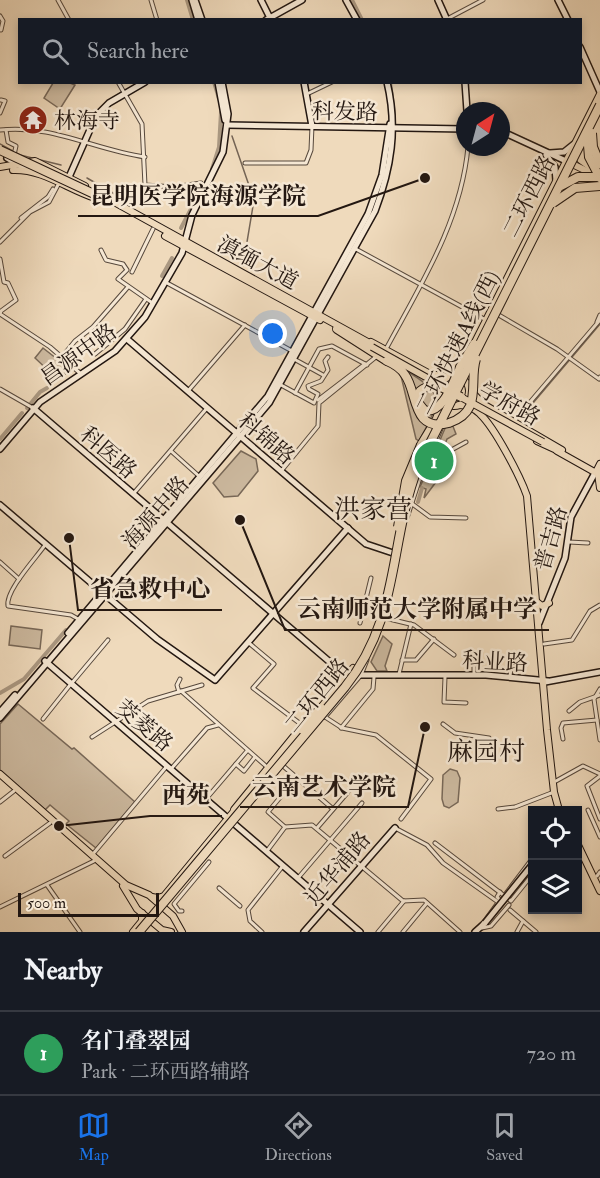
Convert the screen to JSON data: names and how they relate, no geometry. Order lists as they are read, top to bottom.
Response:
{
  "streets": {
    "highway": ["二环快速A线(西)"],
    "main road": ["二环西路", "滇缅大道", "学府路"],
    "street": [
      "科发路",
      "昌源中路",
      "科锦路",
      "科医路",
      "海源中路",
      "普吉路",
      "科业路",
      "茭菱路",
      "近华浦路"
    ]
  },
  "crossings": [
    ["二环西路", "二环快速A线(西)"],
    ["二环西路", "学府路"],
    ["二环西路", "科锦路"],
    ["二环西路", "科医路"],
    ["二环西路", "科业路"],
    ["滇缅大道", "昌源中路"],
    ["滇缅大道", "学府路"],
    ["滇缅大道", "海源中路"],
    ["二环快速A线(西)", "科锦路"],
    ["昌源中路", "科锦路"],
    ["昌源中路", "科医路"],
    ["学府路", "普吉路"],
    ["科锦路", "海源中路"],
    ["科医路", "海源中路"],
    ["海源中路", "茭菱路"],
    ["茭菱路", "近华浦路"]
  ],
  "districts": ["洪家营", "麻园村"],
  "places": {
    "temple": ["林海寺"],
    "other": [
      "昆明医学院海源学院",
      "云南师范大学附属中学",
      "省急救中心",
      "云南艺术学院",
      "西苑"
    ]
  },
  "scale_bar": "500 m",
  "north": "top right",
  "page": {
    "search": "Search here",
    "pins": "1",
    "scale": "500 m",
    "heading": "Nearby",
    "list": [
      {
        "mark": "1",
        "name": "名门叠翠园",
        "note": "Park · 二环西路辅路",
        "value": "720 m"
      }
    ],
    "nav": ["Map", "Directions", "Saved"]
  }
}
